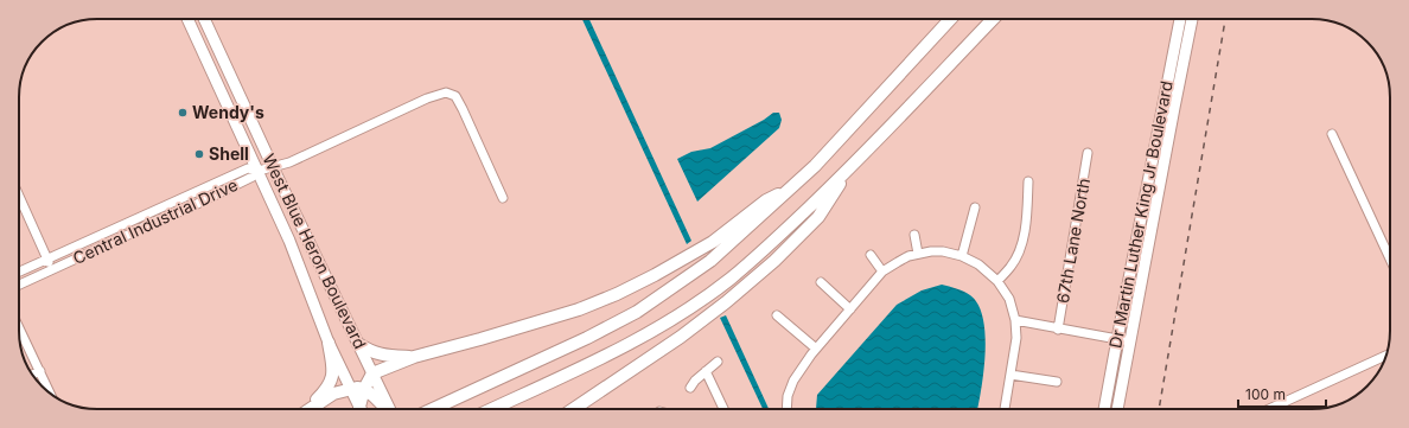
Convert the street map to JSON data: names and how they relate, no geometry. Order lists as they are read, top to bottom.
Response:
{
  "streets": {
    "main road": ["Dr Martin Luther King Jr Boulevard", "West Blue Heron Boulevard"],
    "street": ["Central Industrial Drive", "67th Lane North"]
  },
  "crossings": [
    ["Central Industrial Drive", "West Blue Heron Boulevard"]
  ],
  "places": ["Wendy's", "Shell"],
  "scale_bar": "100 m"
}
